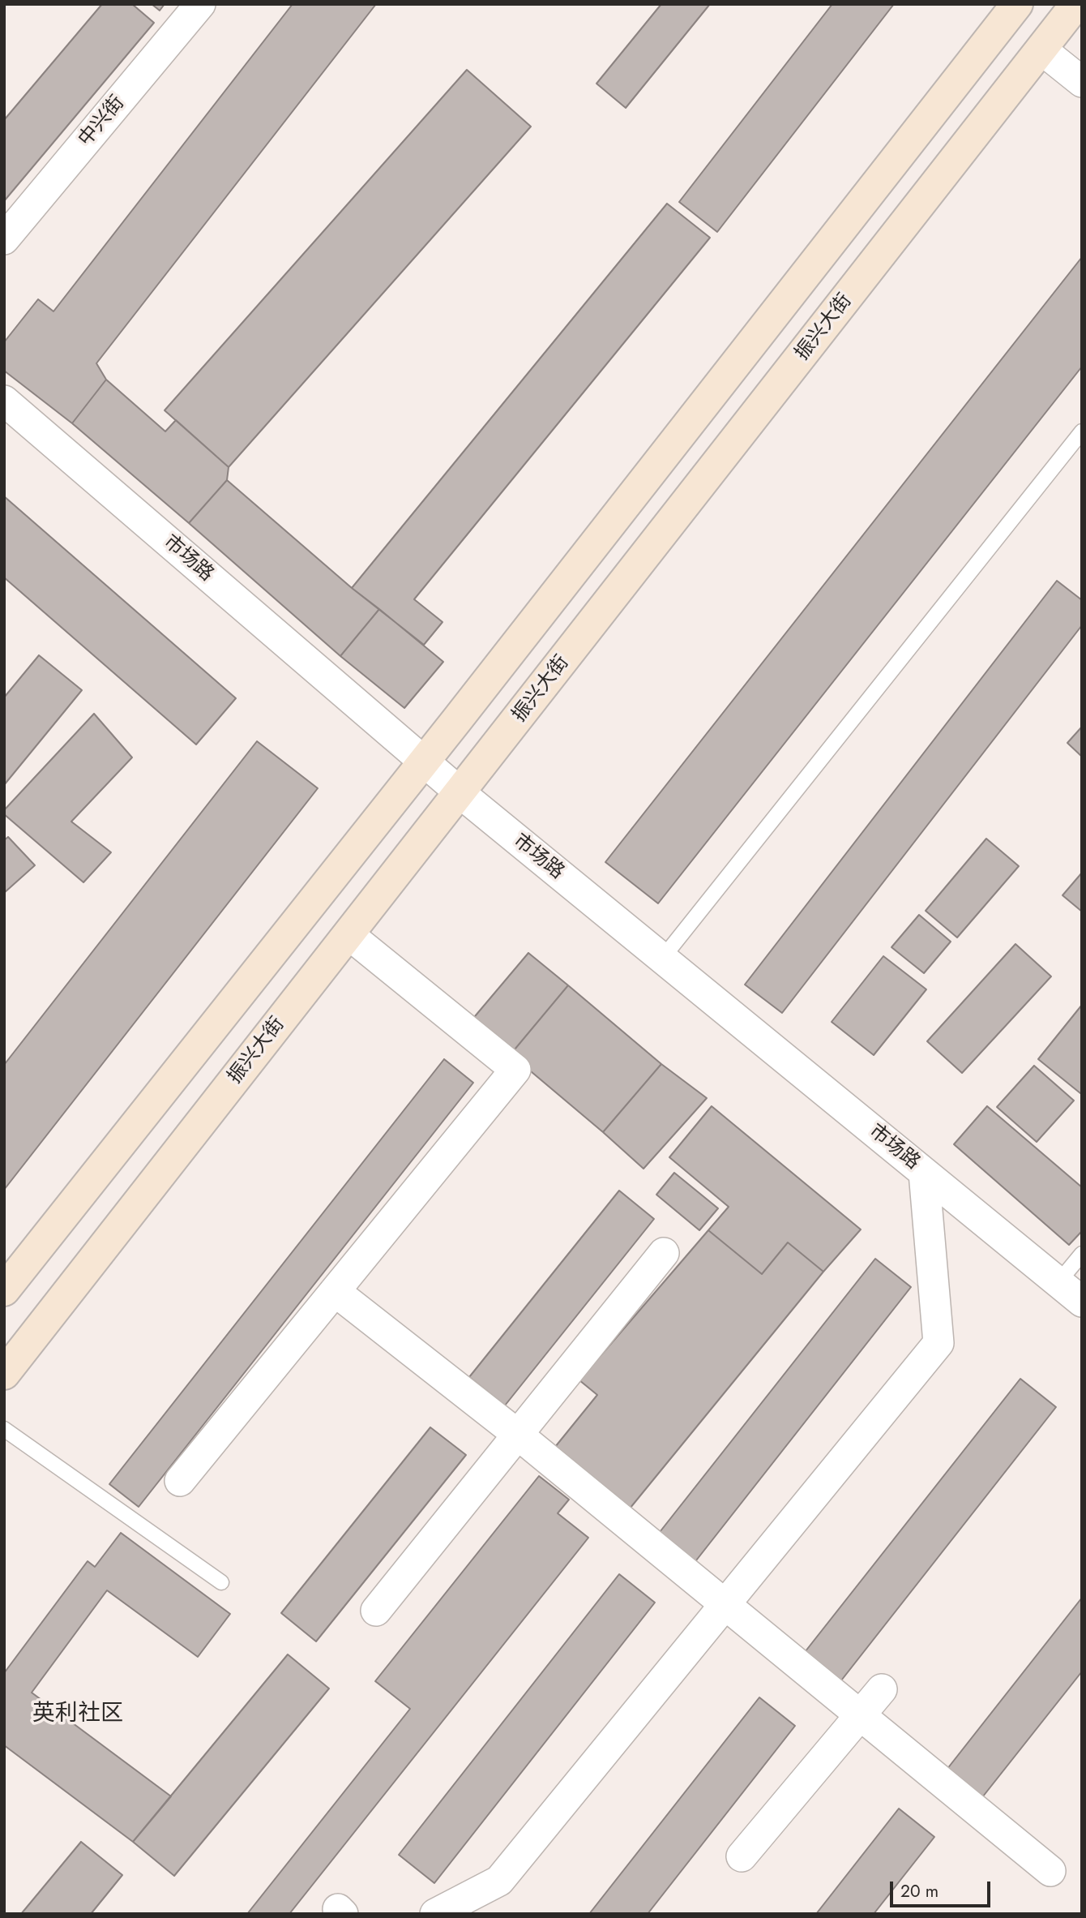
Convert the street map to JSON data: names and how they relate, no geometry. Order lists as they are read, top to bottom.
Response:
{
  "streets": {
    "street": ["中兴街", "振兴大街", "市场路"]
  },
  "crossings": [
    ["振兴大街", "市场路"]
  ],
  "districts": ["英利社区"],
  "scale_bar": "20 m"
}
